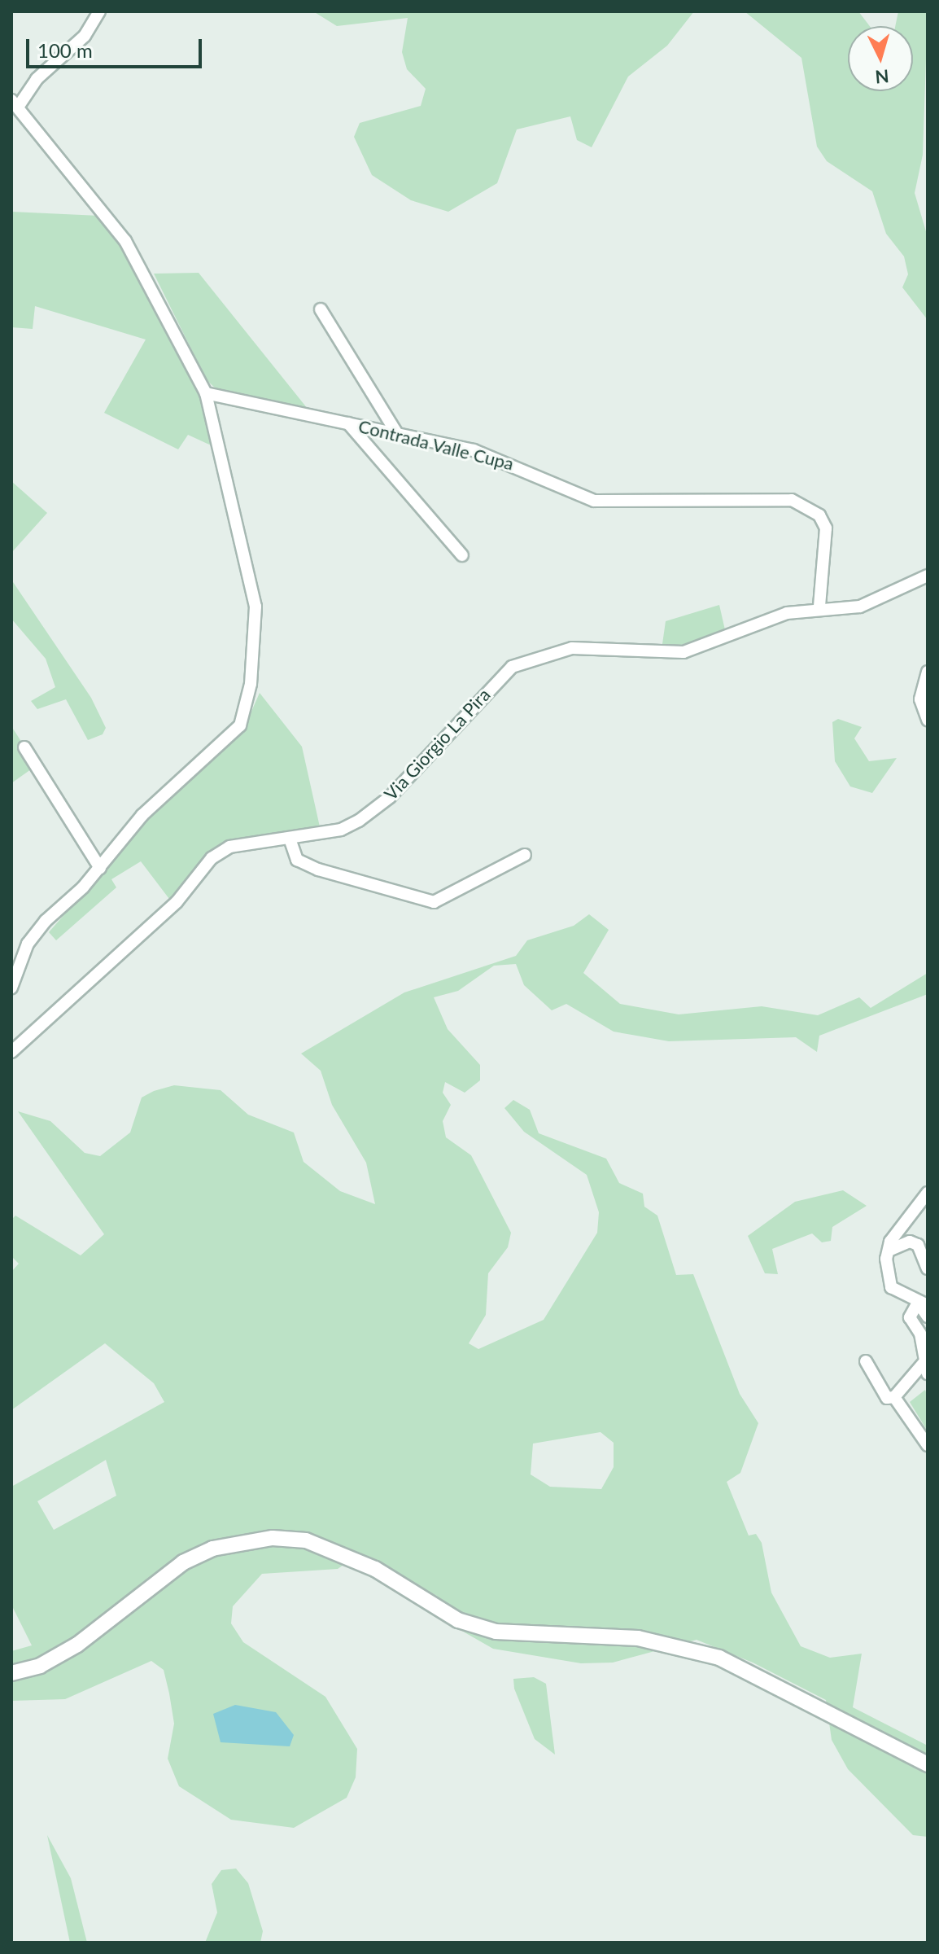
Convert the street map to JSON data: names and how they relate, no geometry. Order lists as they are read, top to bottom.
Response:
{
  "streets": {
    "street": ["Contrada Valle Cupa", "Via Giorgio La Pira"]
  },
  "crossings": [
    ["Contrada Valle Cupa", "Via Giorgio La Pira"]
  ],
  "scale_bar": "100 m",
  "north": "bottom"
}
